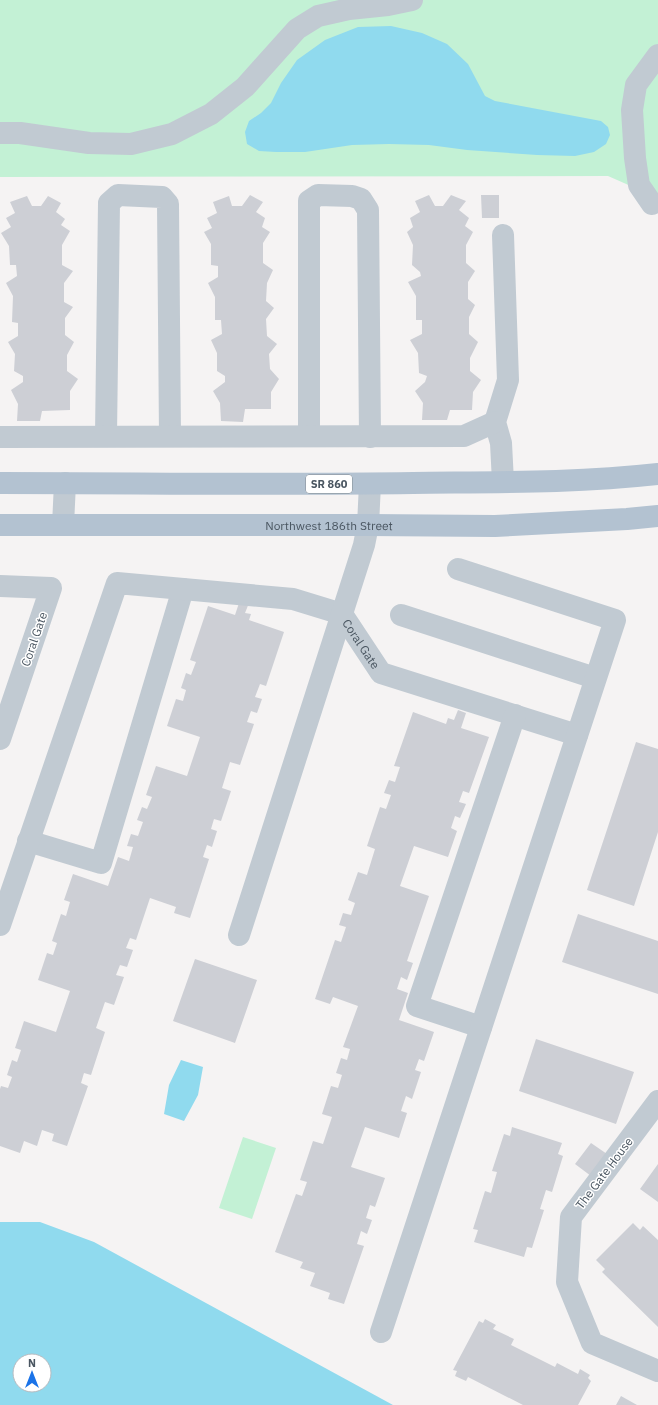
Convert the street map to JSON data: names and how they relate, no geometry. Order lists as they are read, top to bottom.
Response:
{
  "streets": {
    "main road": ["SR 860", "Northwest 186th Street"],
    "street": ["Coral Gate", "The Gate House"]
  },
  "north": "top"
}
